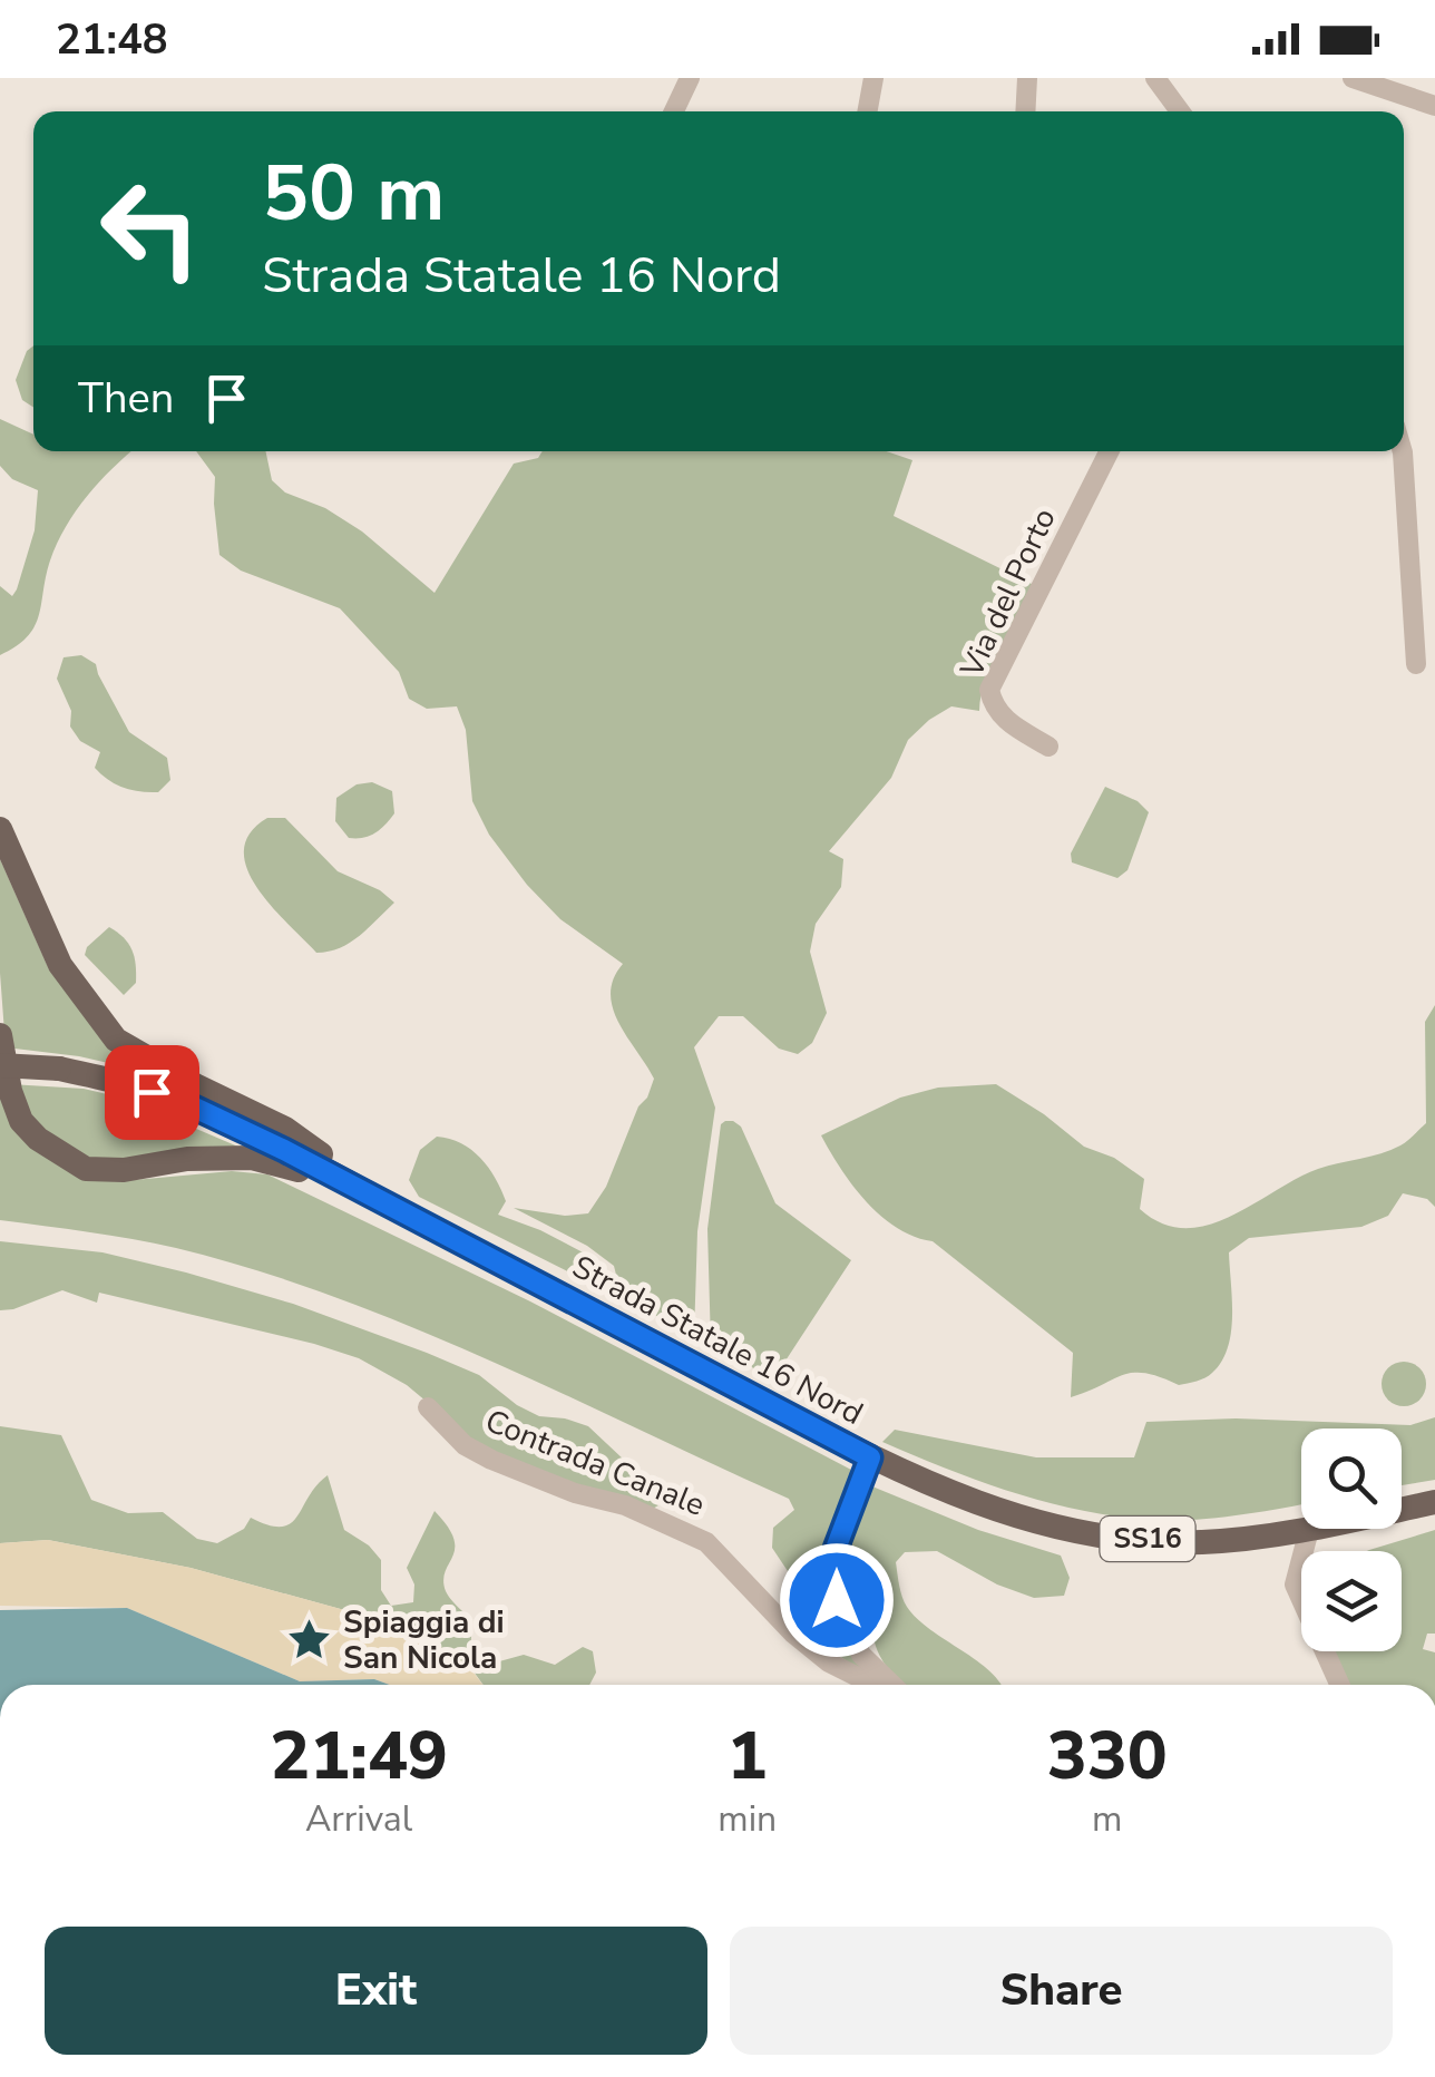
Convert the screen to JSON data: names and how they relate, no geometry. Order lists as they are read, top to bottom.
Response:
{
  "streets": {
    "main road": ["Strada Statale 16 Nord", "SS16"],
    "street": ["Via del Porto", "Contrada Canale"]
  },
  "crossings": [
    ["Strada Statale 16 Nord", "Contrada Canale"]
  ],
  "places": {
    "place": ["Spiaggia di San Nicola"]
  },
  "page": {
    "status": "21:48",
    "turn": ["50 m", "Strada Statale 16 Nord"],
    "then": "Then",
    "eta": [
      "21:49",
      "Arrival",
      "1",
      "min",
      "330",
      "m"
    ],
    "buttons": ["Exit", "Share"]
  }
}
